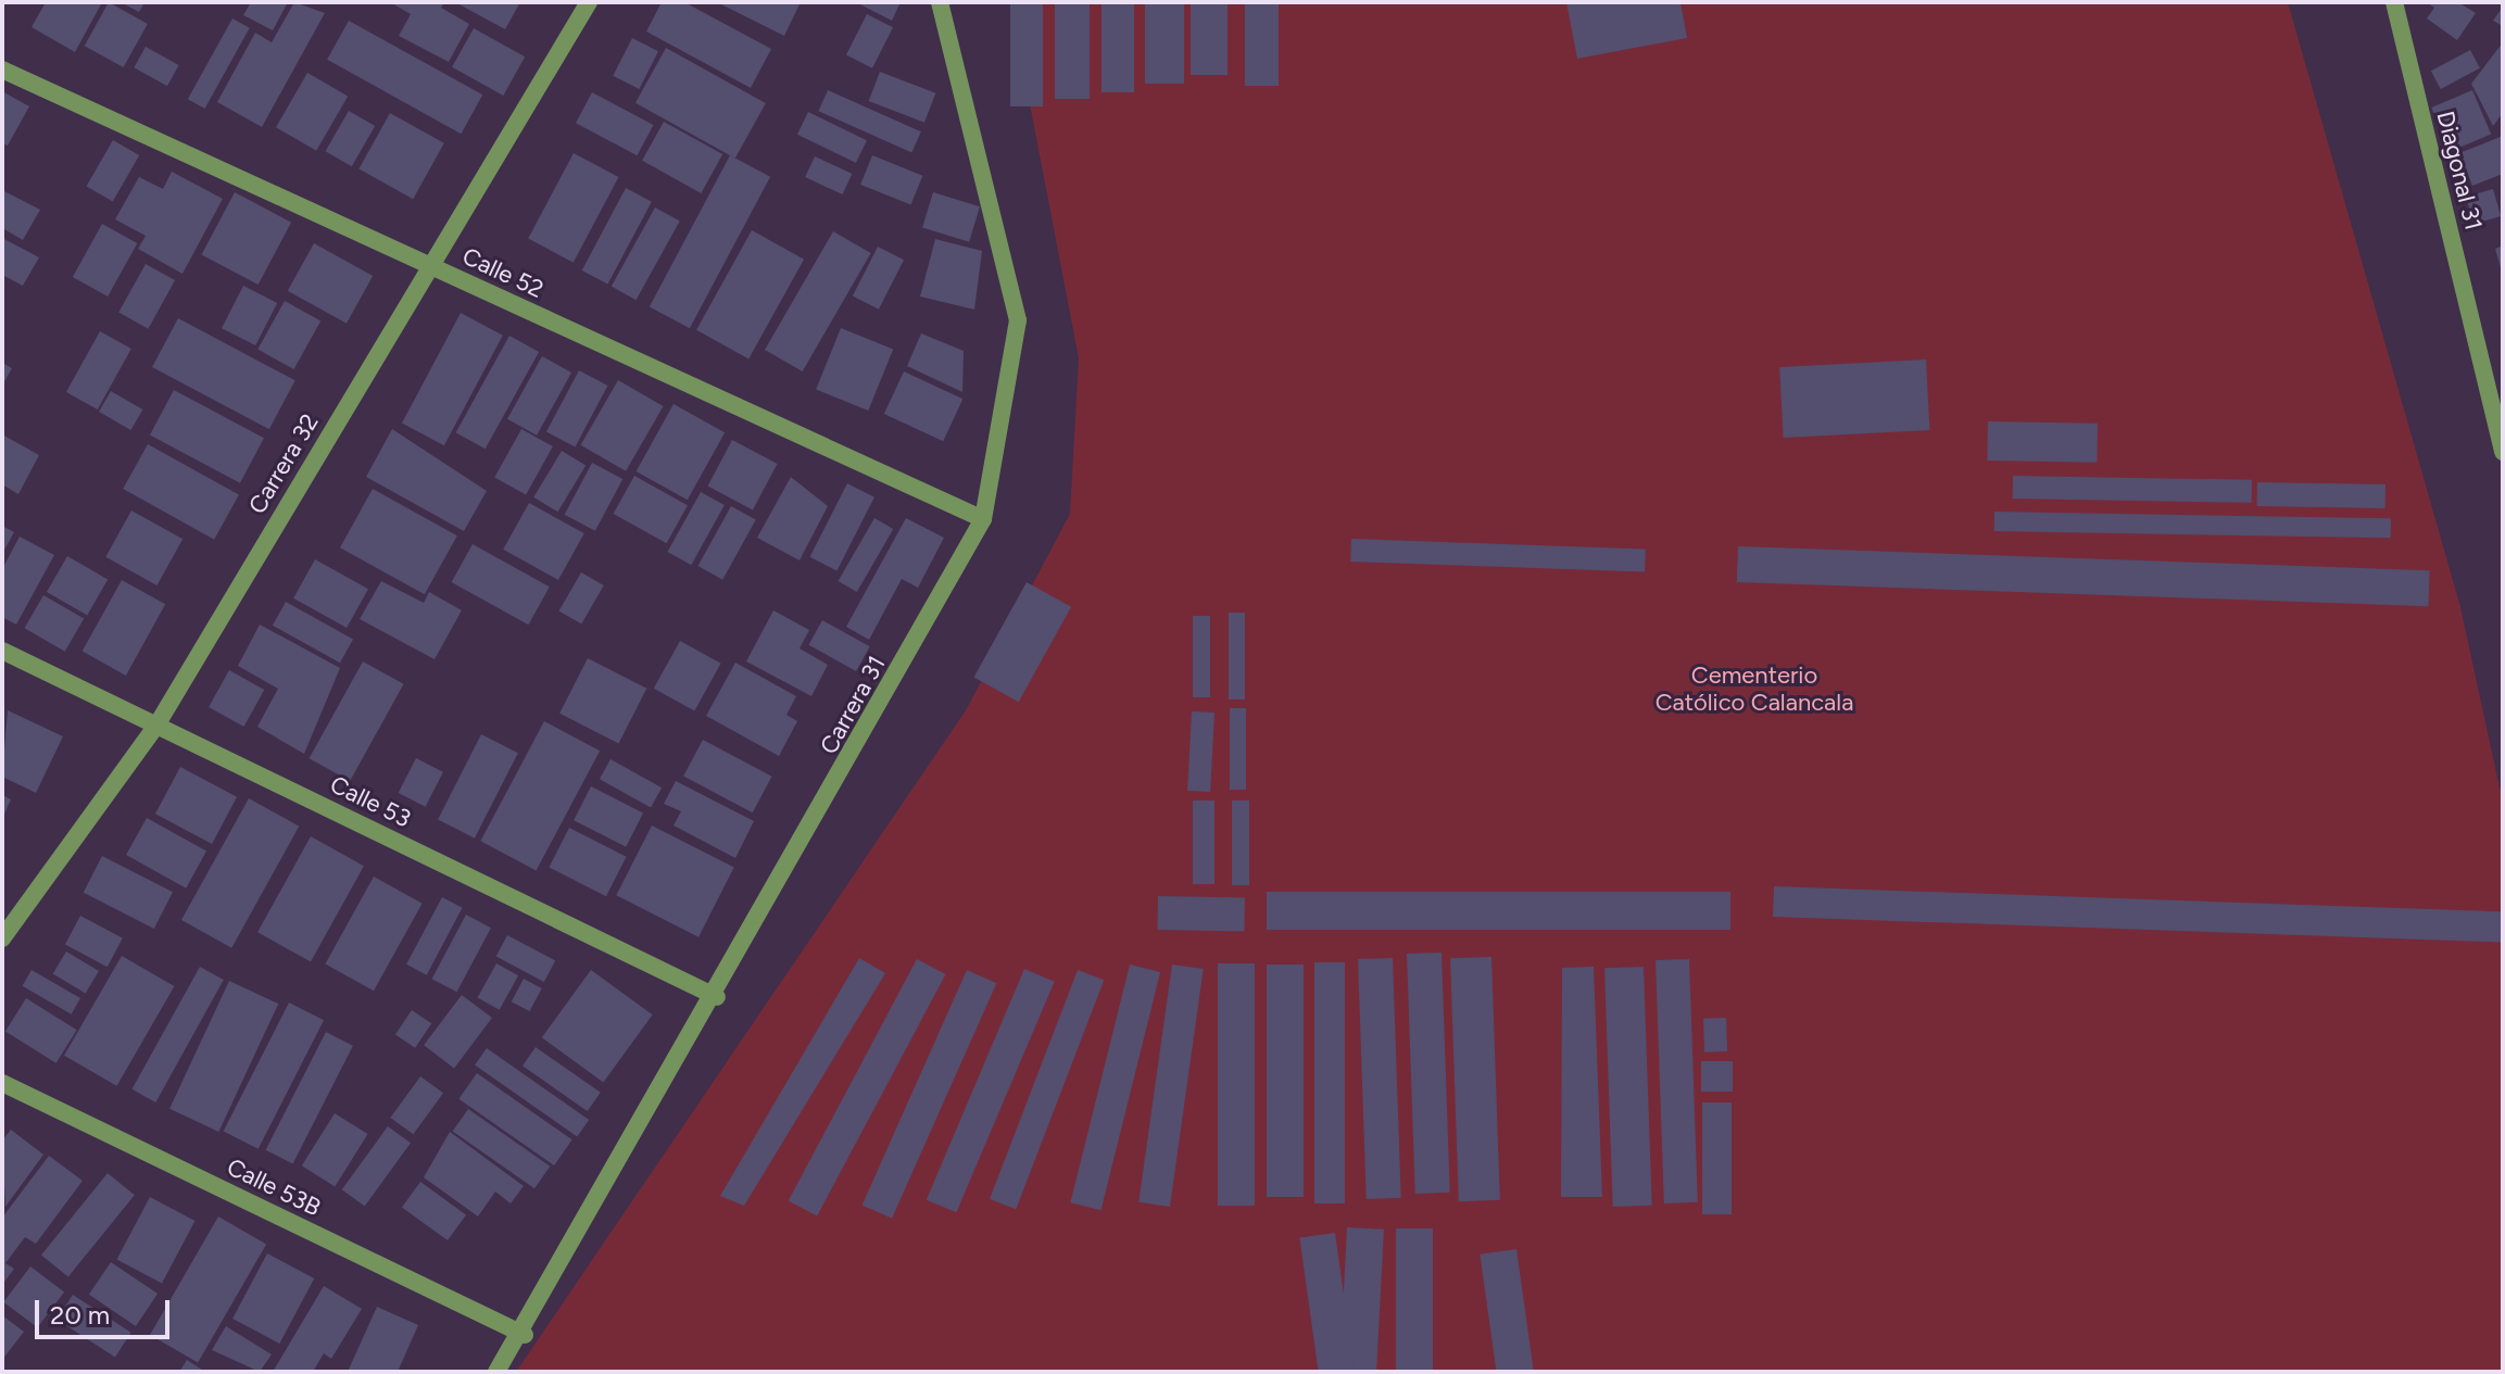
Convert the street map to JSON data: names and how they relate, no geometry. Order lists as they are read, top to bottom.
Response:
{
  "streets": {
    "street": [
      "Diagonal 31",
      "Calle 52",
      "Carrera 32",
      "Carrera 31",
      "Calle 53",
      "Calle 53B"
    ]
  },
  "crossings": [
    ["Calle 52", "Carrera 32"],
    ["Calle 52", "Carrera 31"],
    ["Carrera 32", "Calle 53"],
    ["Carrera 31", "Calle 53"],
    ["Carrera 31", "Calle 53B"]
  ],
  "parks": ["Cementerio Católico Calancala"],
  "scale_bar": "20 m"
}
